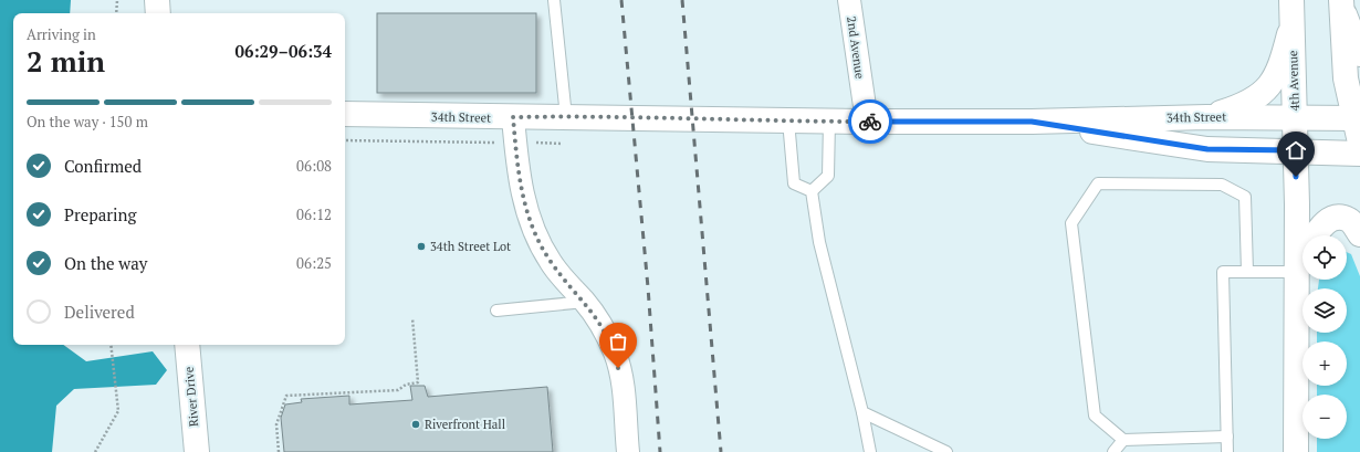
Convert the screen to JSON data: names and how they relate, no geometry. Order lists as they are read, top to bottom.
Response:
{
  "streets": {
    "street": [
      "2nd Avenue",
      "4th Avenue",
      "34th Street",
      "River Drive"
    ]
  },
  "crossings": [
    ["2nd Avenue", "34th Street"],
    ["4th Avenue", "34th Street"]
  ],
  "places": ["34th Street Lot", "Riverfront Hall"],
  "page": {
    "heading": ["2 min", "Arriving in", "06:29–06:34"],
    "bar": "On the way · 150 m",
    "list": [
      ["Confirmed", "06:08"],
      ["Preparing", "06:12"],
      ["On the way", "06:25"],
      "Delivered"
    ],
    "map_buttons": ["+", "−"]
  }
}
